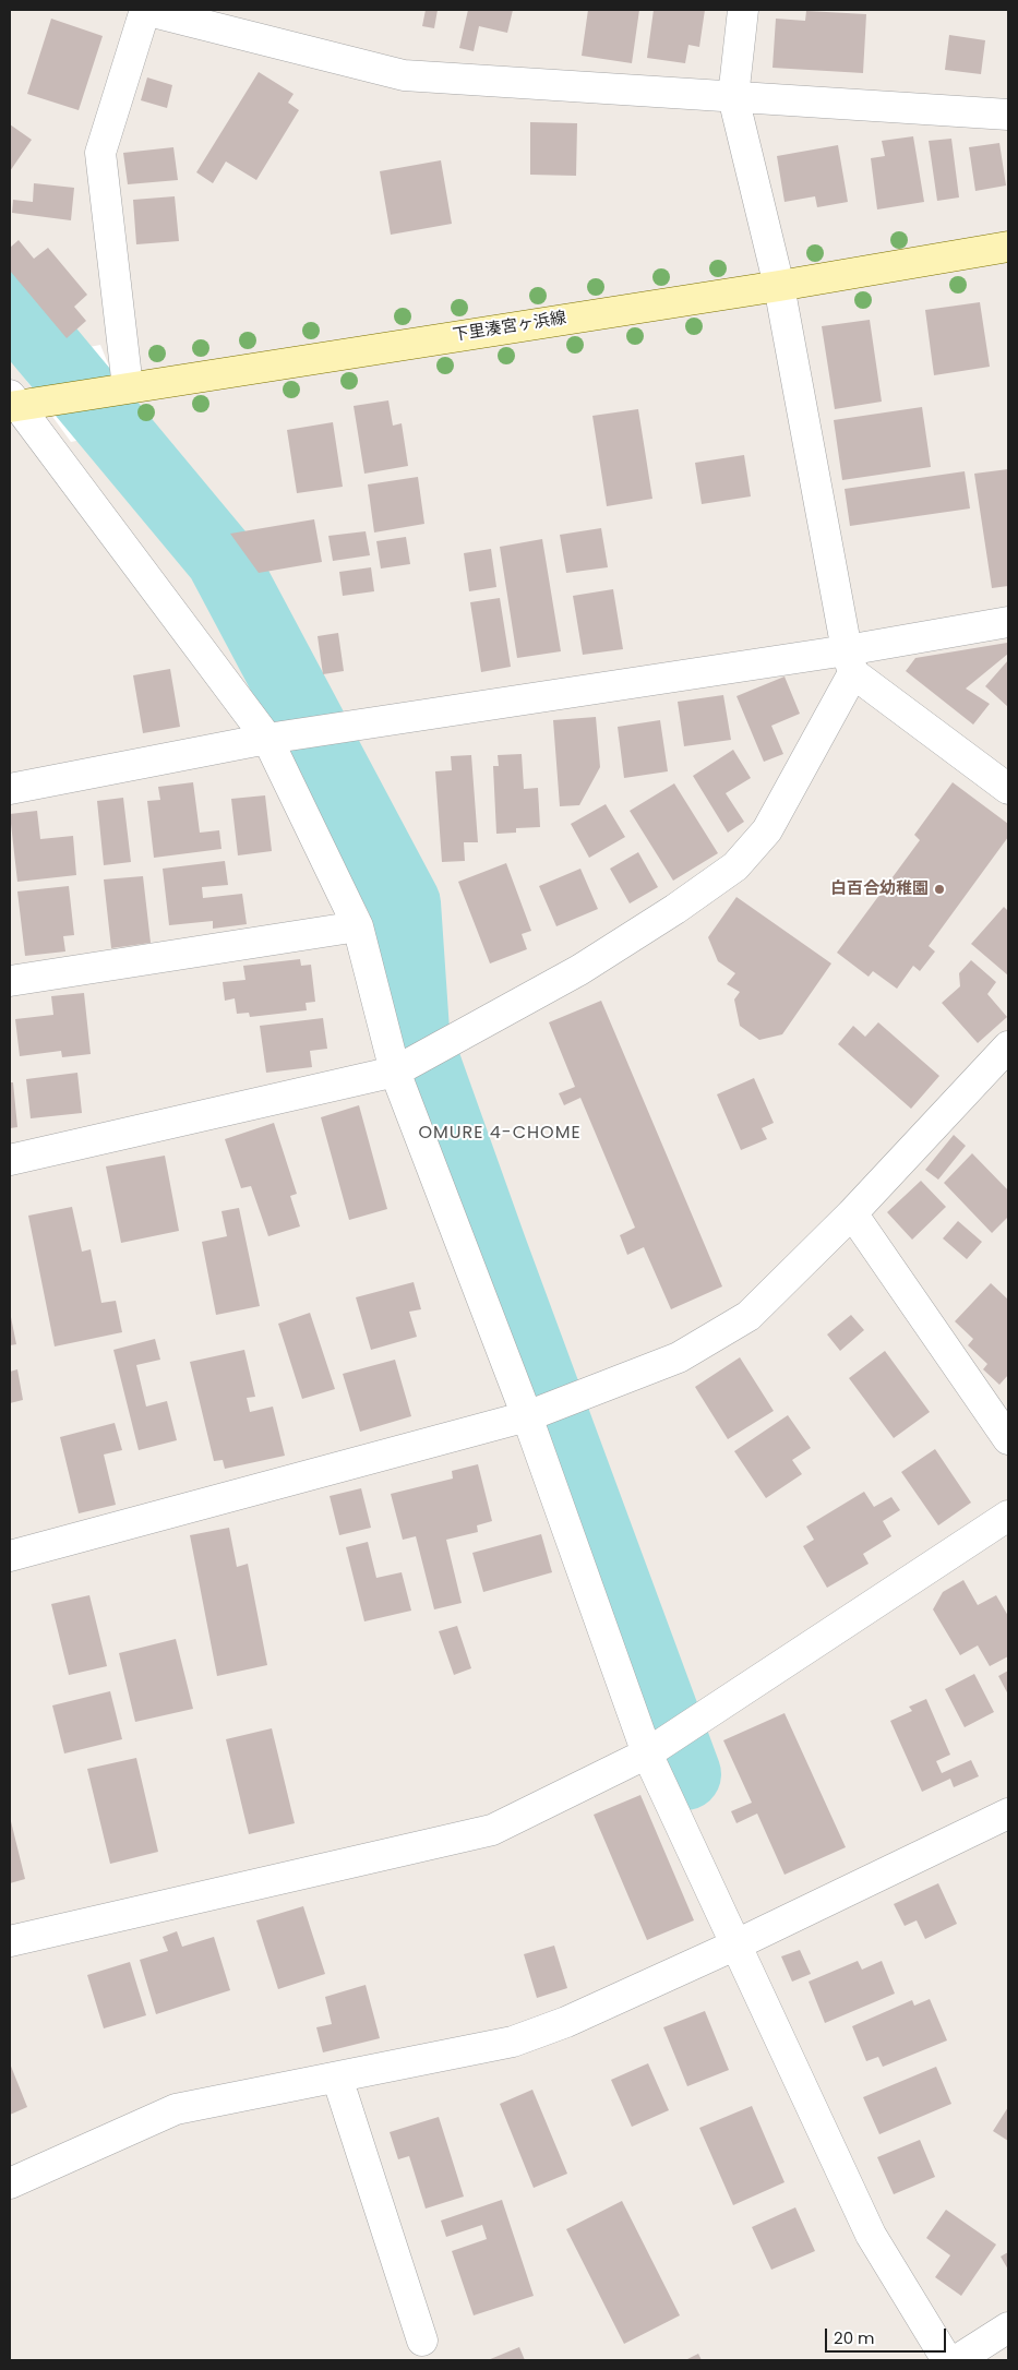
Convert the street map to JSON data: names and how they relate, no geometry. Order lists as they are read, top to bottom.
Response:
{
  "streets": {
    "main road": ["下里湊宮ヶ浜線"]
  },
  "districts": ["OMURE 4-CHOME"],
  "places": ["白百合幼稚園"],
  "scale_bar": "20 m"
}
